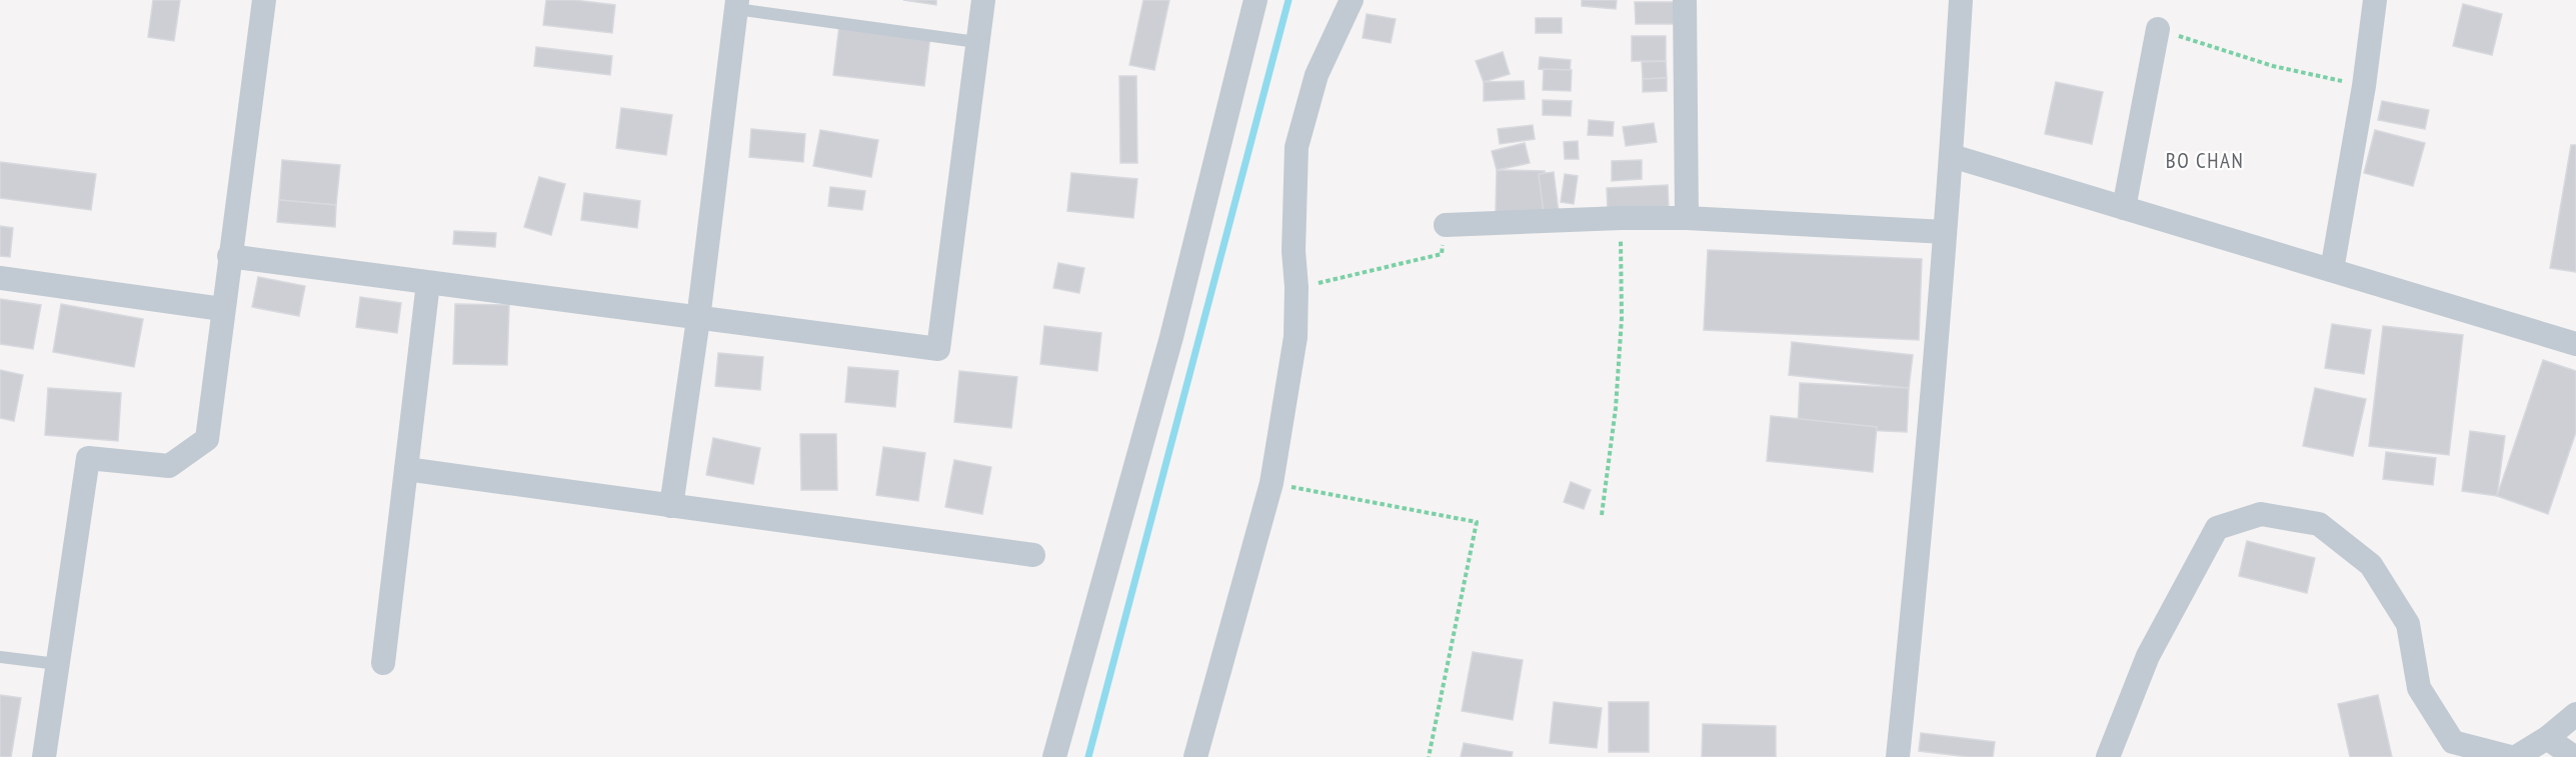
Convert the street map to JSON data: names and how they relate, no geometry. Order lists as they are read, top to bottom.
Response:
{
  "districts": ["BO CHAN"]
}
